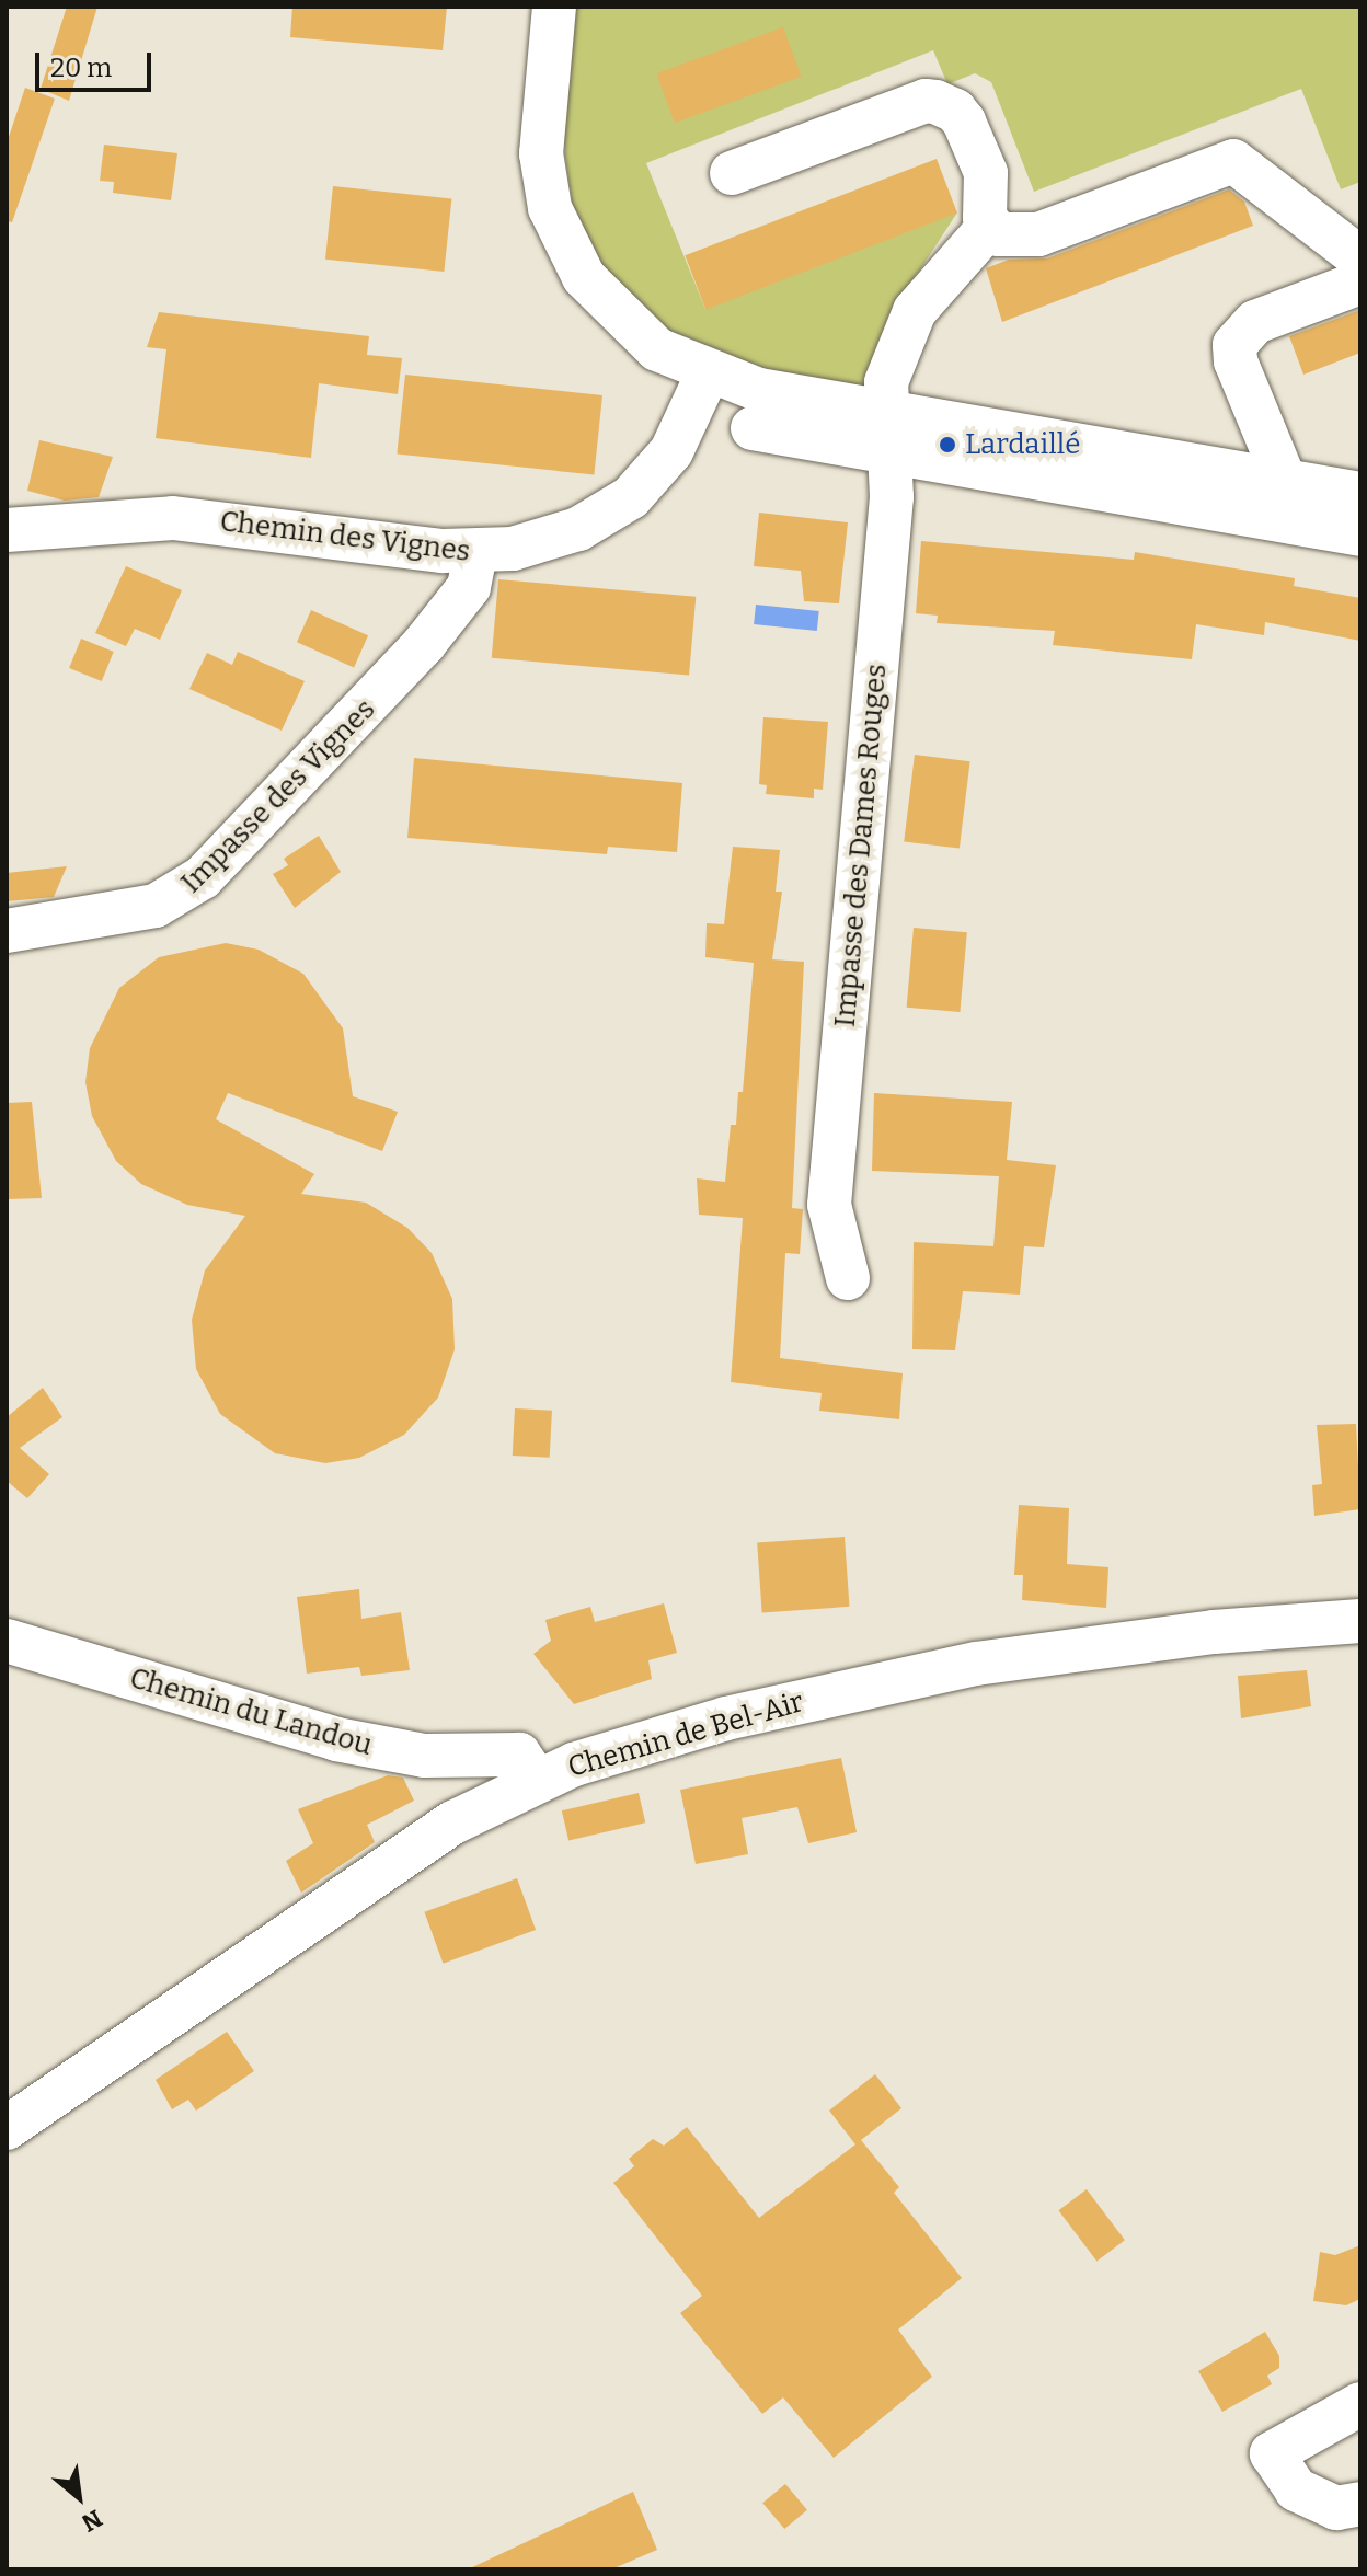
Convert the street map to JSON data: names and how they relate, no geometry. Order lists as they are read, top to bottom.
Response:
{
  "streets": {
    "street": [
      "Chemin des Vignes",
      "Impasse des Vignes",
      "Impasse des Dames Rouges",
      "Chemin du Landou",
      "Chemin de Bel-Air"
    ]
  },
  "crossings": [
    ["Chemin des Vignes", "Impasse des Vignes"],
    ["Chemin du Landou", "Chemin de Bel-Air"]
  ],
  "places": ["Lardaillé"],
  "scale_bar": "20 m",
  "north": "bottom right"
}
